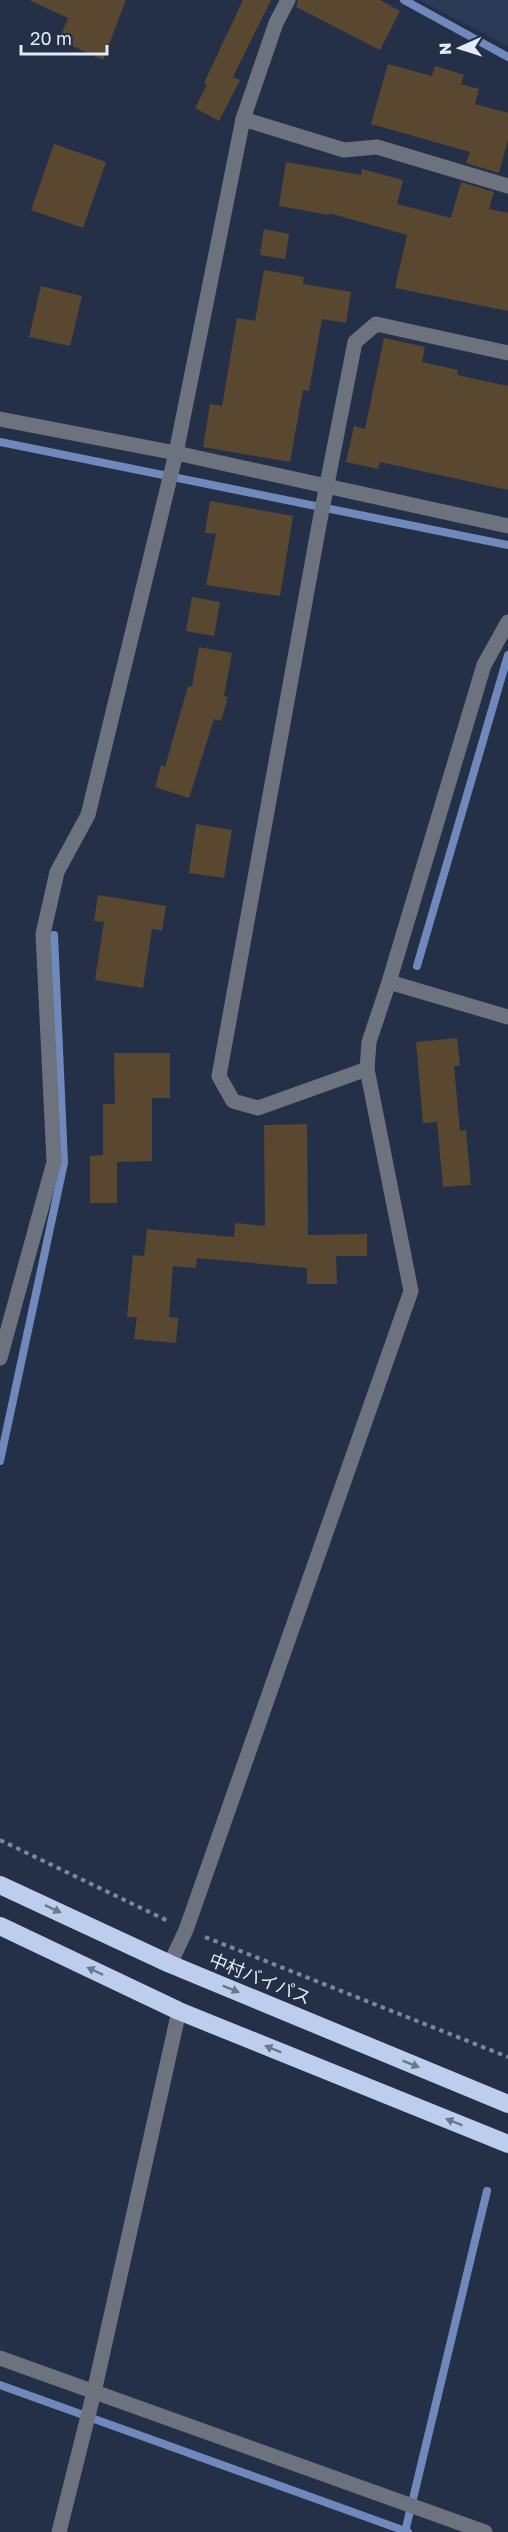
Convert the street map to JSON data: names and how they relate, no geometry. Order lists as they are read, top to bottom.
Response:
{
  "streets": {
    "highway": ["中村バイパス"]
  },
  "scale_bar": "20 m",
  "north": "left"
}
